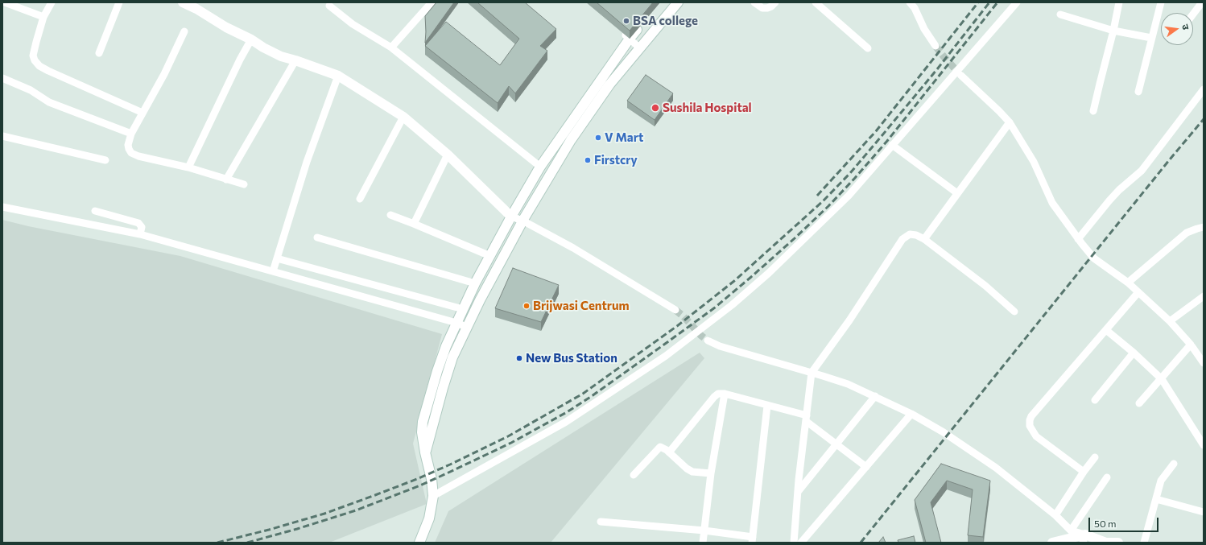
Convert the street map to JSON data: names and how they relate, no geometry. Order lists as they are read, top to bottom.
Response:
{
  "places": [
    "BSA college",
    "Sushila Hospital",
    "V Mart",
    "Firstcry",
    "Brijwasi Centrum",
    "New Bus Station"
  ],
  "scale_bar": "50 m",
  "north": "right"
}
